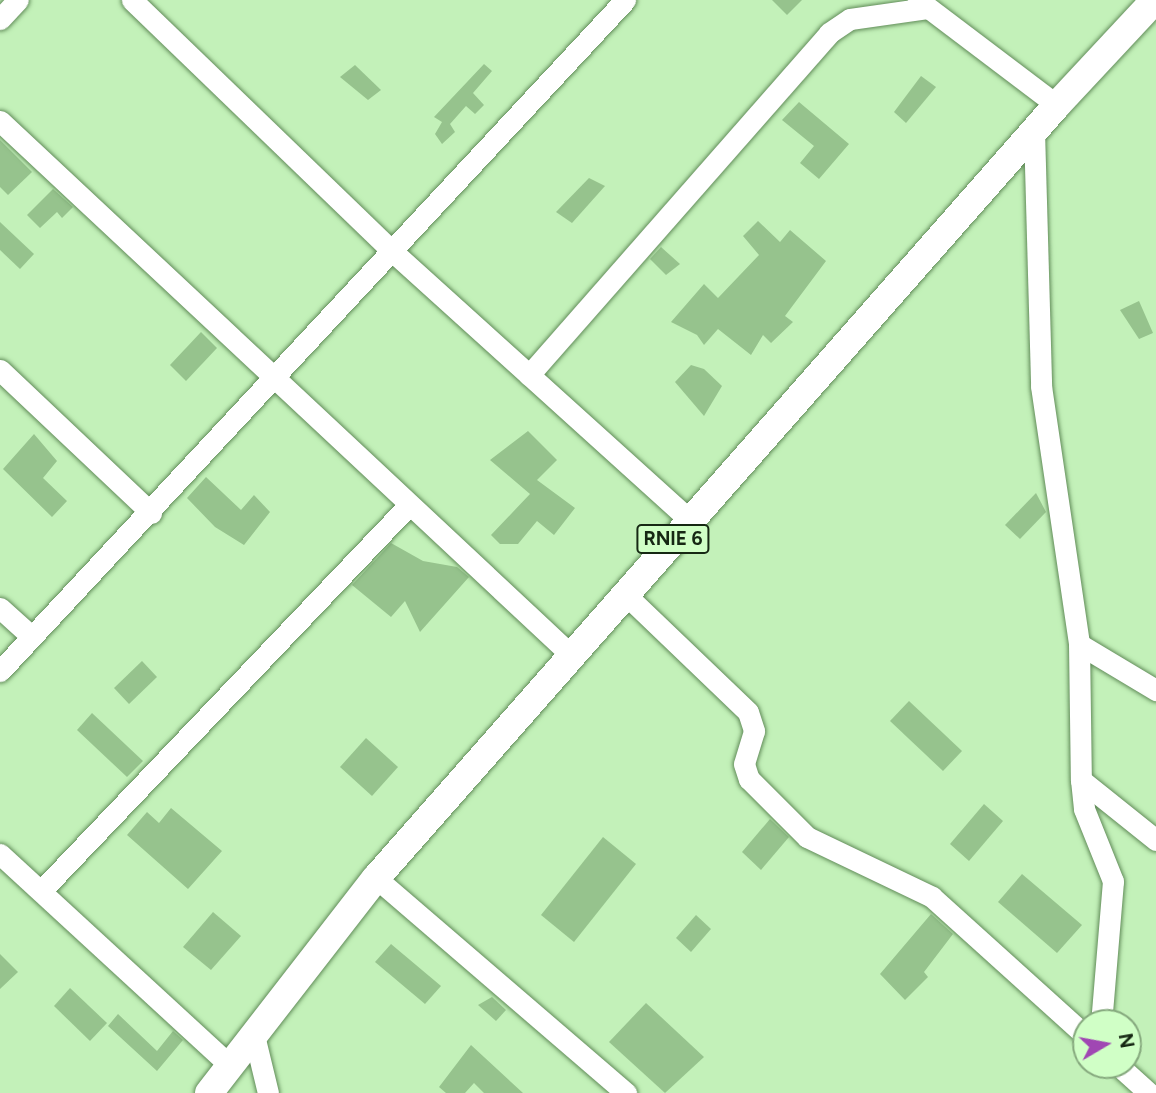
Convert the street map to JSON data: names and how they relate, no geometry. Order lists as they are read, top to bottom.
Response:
{
  "streets": {
    "main road": ["RNIE 6"]
  },
  "north": "right"
}
